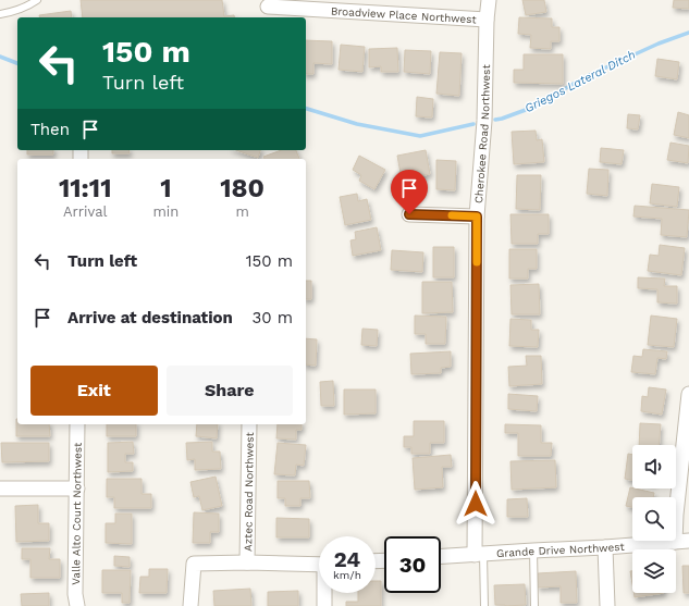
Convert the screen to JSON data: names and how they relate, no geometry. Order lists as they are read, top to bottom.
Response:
{
  "streets": {
    "street": [
      "Broadview Place Northwest",
      "Cherokee Road Northwest",
      "Aztec Road Northwest",
      "Valle Alto Court Northwest",
      "Grande Drive Northwest"
    ]
  },
  "crossings": [
    ["Broadview Place Northwest", "Cherokee Road Northwest"],
    ["Cherokee Road Northwest", "Grande Drive Northwest"]
  ],
  "water": ["Griegos Lateral Ditch"],
  "page": {
    "turn": ["150 m", "Turn left"],
    "then": "Then",
    "eta": [
      "11:11",
      "Arrival",
      "1",
      "min",
      "180",
      "m"
    ],
    "list": [
      {
        "name": "Turn left",
        "value": "150 m"
      },
      {
        "name": "Arrive at destination",
        "value": "30 m"
      }
    ],
    "buttons": ["Exit", "Share"],
    "speed": "24 km/h",
    "limit": "30"
  }
}
